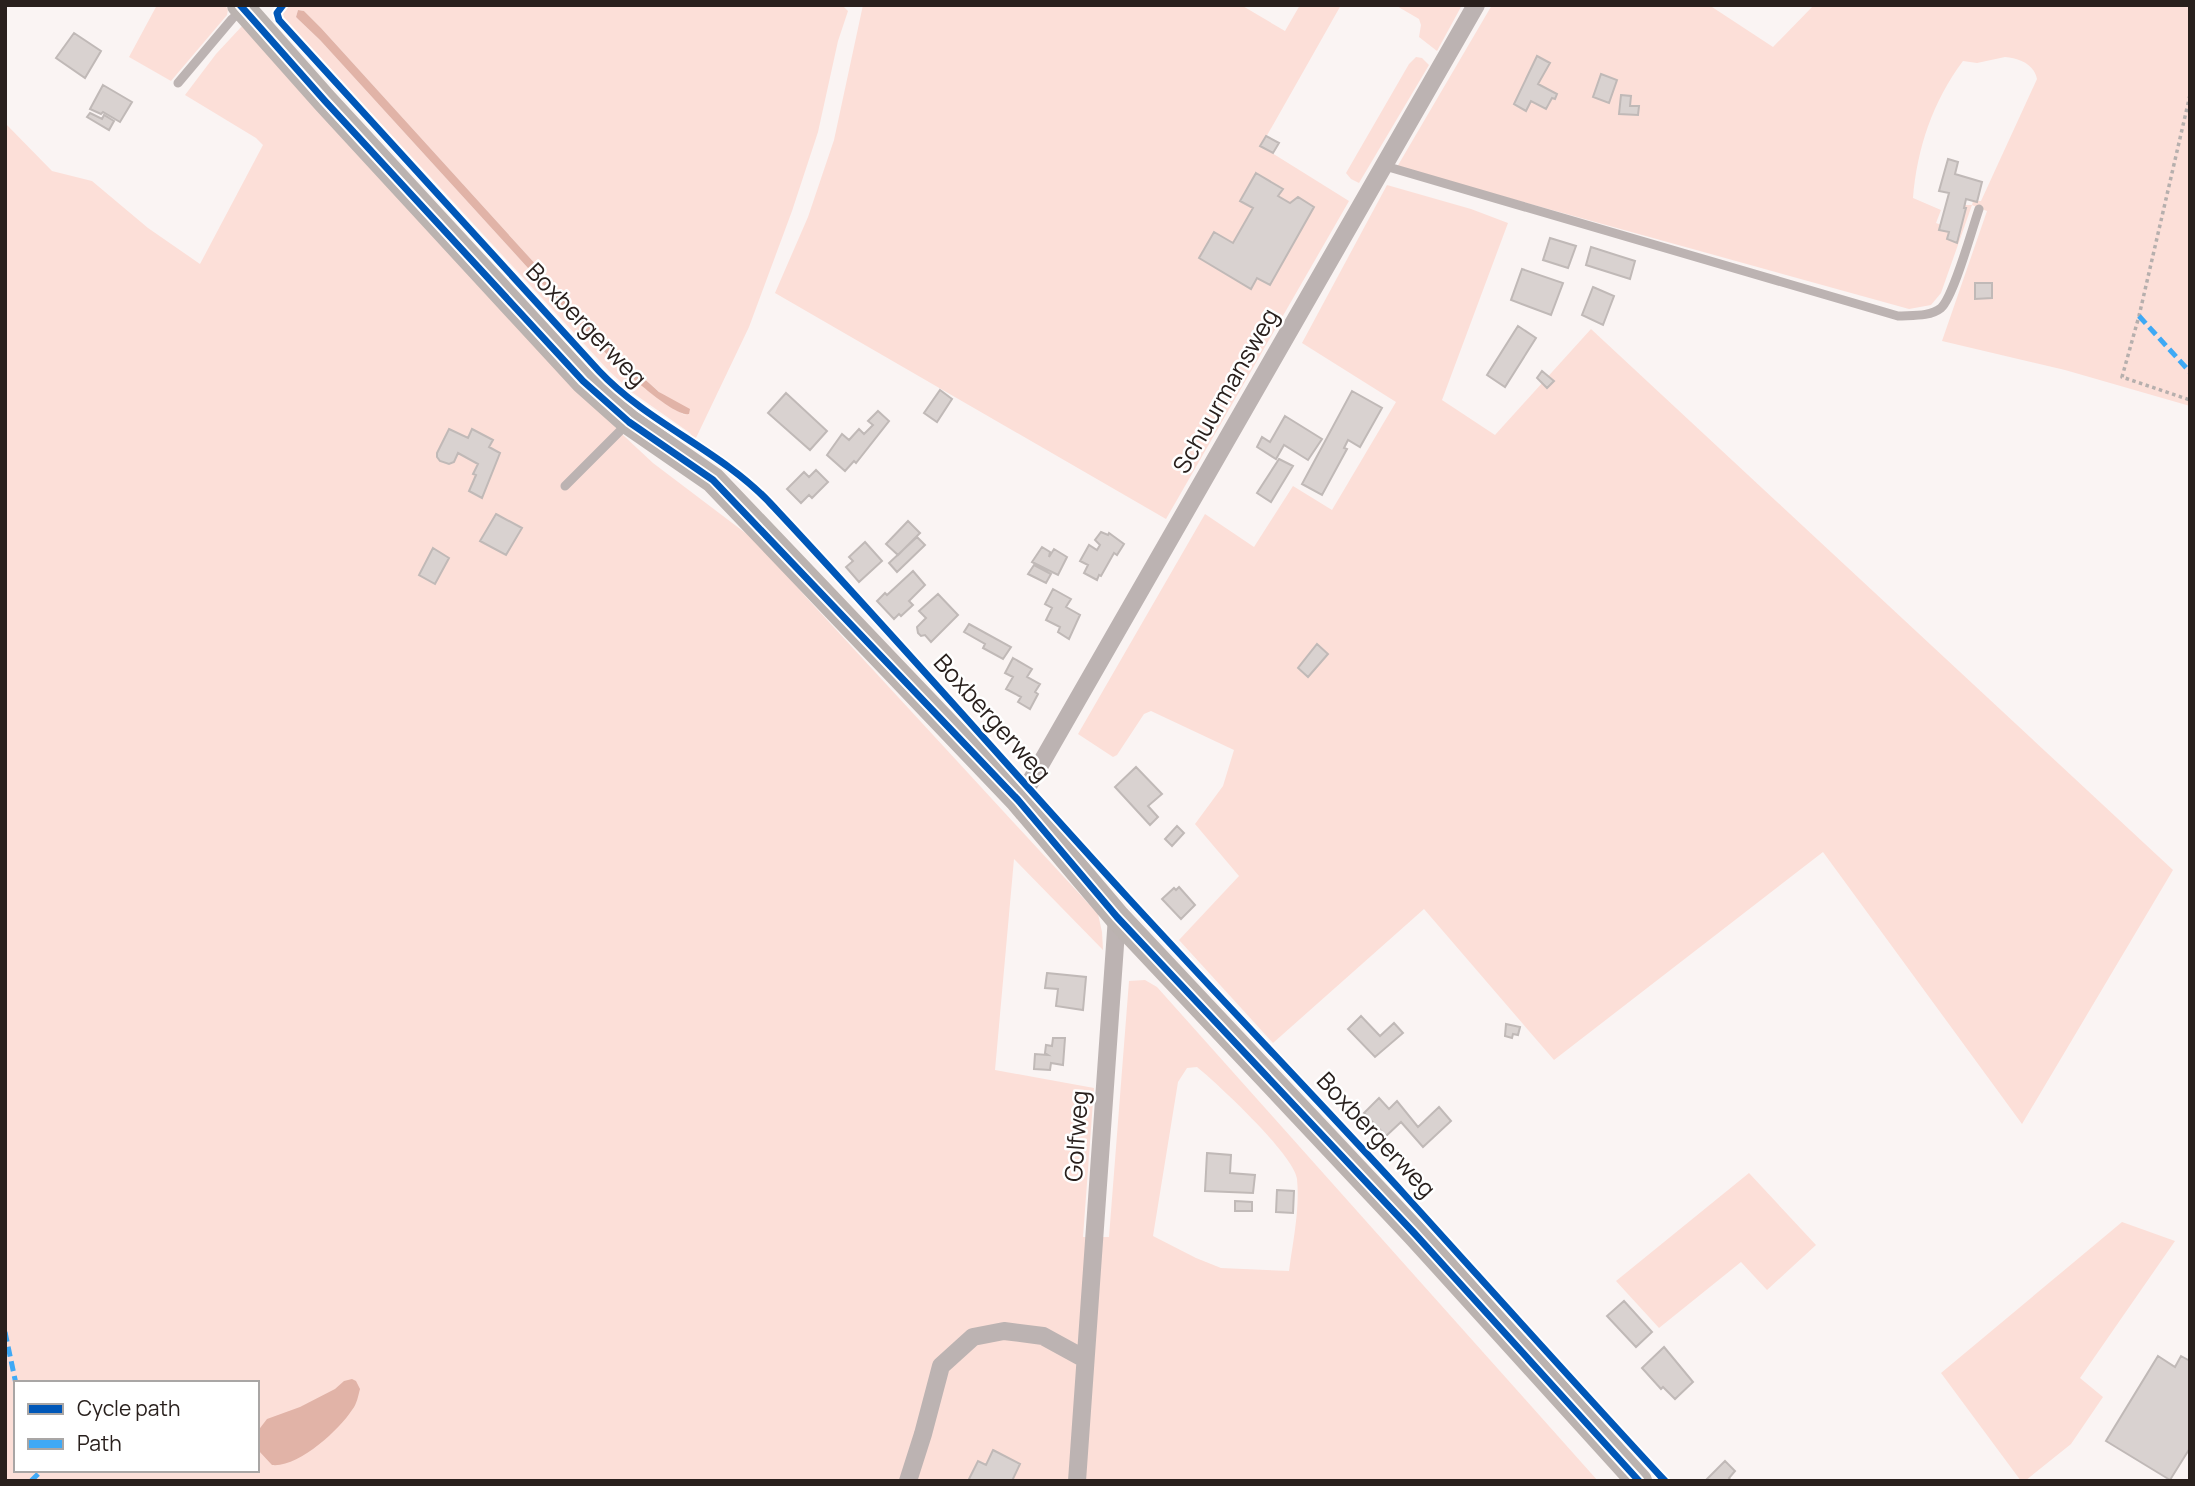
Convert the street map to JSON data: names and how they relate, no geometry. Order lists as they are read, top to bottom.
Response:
{
  "streets": {
    "street": ["Boxbergerweg", "Schuurmansweg", "Golfweg"]
  },
  "crossings": [
    ["Boxbergerweg", "Schuurmansweg"],
    ["Boxbergerweg", "Golfweg"]
  ],
  "legend": ["Cycle path", "Path"]
}
